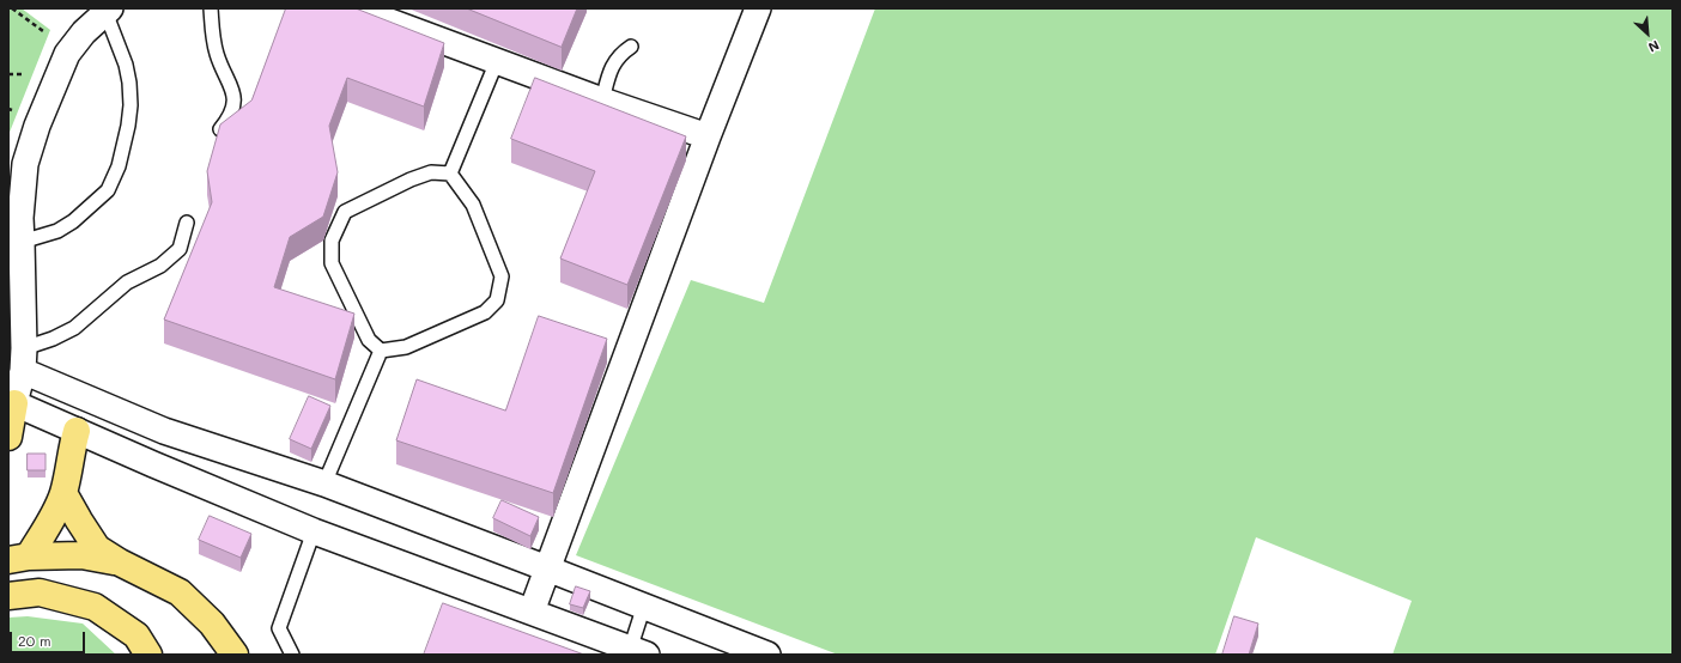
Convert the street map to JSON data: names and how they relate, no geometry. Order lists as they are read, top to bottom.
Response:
{
  "scale_bar": "20 m",
  "north": "bottom right"
}
